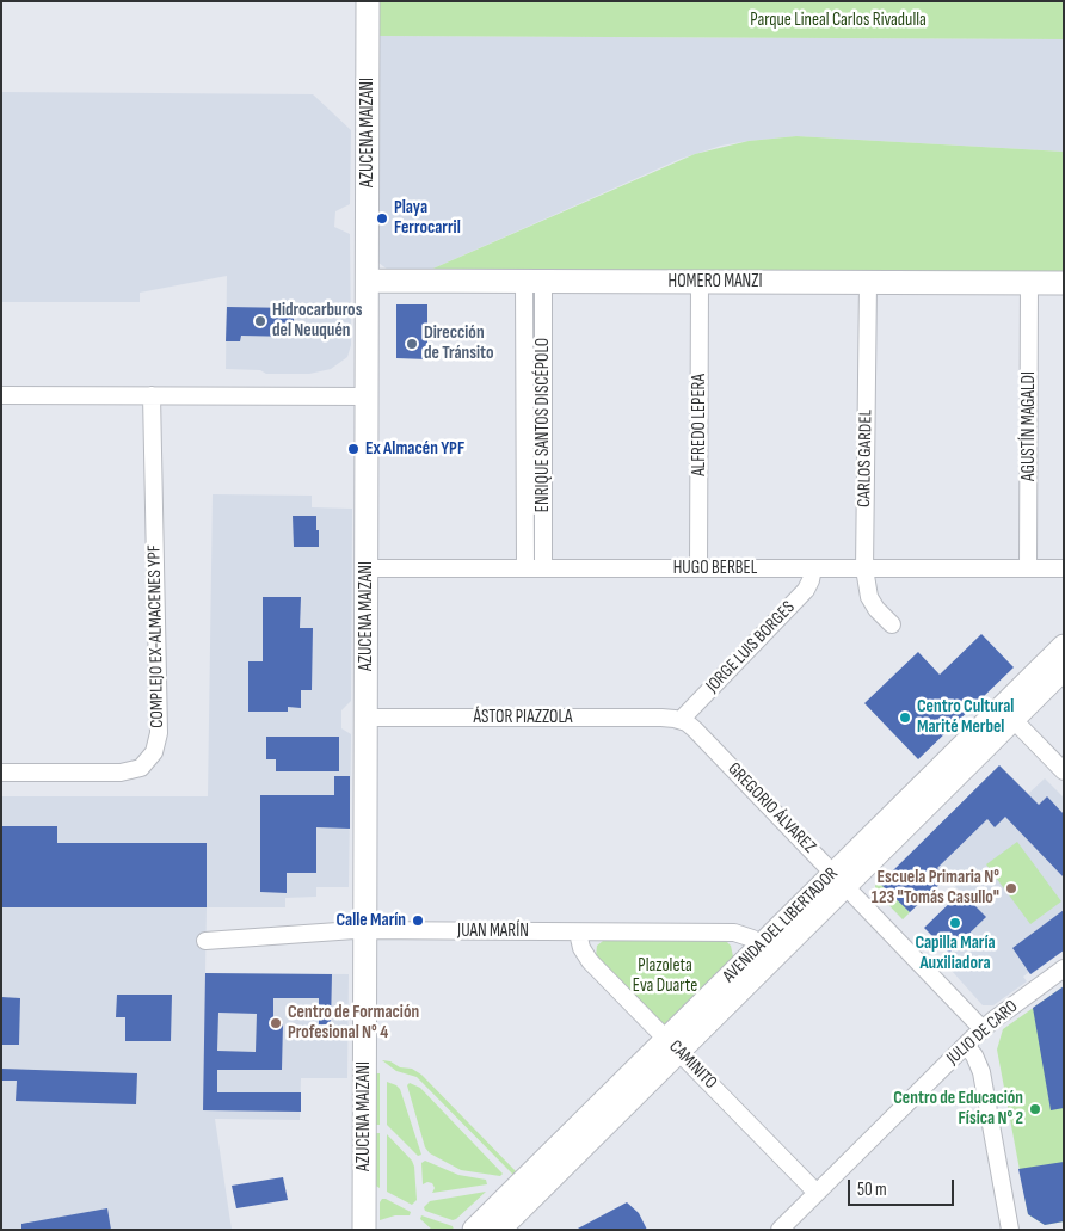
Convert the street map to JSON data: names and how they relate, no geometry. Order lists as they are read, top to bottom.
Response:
{
  "streets": {
    "main road": ["AZUCENA MAIZANI", "HOMERO MANZI", "AVENIDA DEL LIBERTADOR"],
    "street": [
      "ENRIQUE SANTOS DISCÉPOLO",
      "ALFREDO LEPERA",
      "AGUSTÍN MAGALDI",
      "CARLOS GARDEL",
      "HUGO BERBEL",
      "COMPLEJO EX-ALMACENES YPF",
      "JORGE LUIS BORGES",
      "ÁSTOR PIAZZOLA",
      "GREGORIO ÁLVAREZ",
      "JUAN MARÍN",
      "JULIO DE CARO",
      "CAMINITO"
    ]
  },
  "crossings": [
    ["AZUCENA MAIZANI", "HOMERO MANZI"],
    ["AZUCENA MAIZANI", "HUGO BERBEL"],
    ["AZUCENA MAIZANI", "ÁSTOR PIAZZOLA"],
    ["AZUCENA MAIZANI", "JUAN MARÍN"],
    ["HOMERO MANZI", "ENRIQUE SANTOS DISCÉPOLO"],
    ["HOMERO MANZI", "ALFREDO LEPERA"],
    ["HOMERO MANZI", "AGUSTÍN MAGALDI"],
    ["HOMERO MANZI", "CARLOS GARDEL"],
    ["ENRIQUE SANTOS DISCÉPOLO", "HUGO BERBEL"],
    ["ALFREDO LEPERA", "HUGO BERBEL"],
    ["AGUSTÍN MAGALDI", "HUGO BERBEL"],
    ["CARLOS GARDEL", "HUGO BERBEL"],
    ["HUGO BERBEL", "JORGE LUIS BORGES"],
    ["JORGE LUIS BORGES", "ÁSTOR PIAZZOLA"],
    ["JORGE LUIS BORGES", "GREGORIO ÁLVAREZ"],
    ["ÁSTOR PIAZZOLA", "GREGORIO ÁLVAREZ"],
    ["GREGORIO ÁLVAREZ", "AVENIDA DEL LIBERTADOR"],
    ["GREGORIO ÁLVAREZ", "JULIO DE CARO"],
    ["AVENIDA DEL LIBERTADOR", "JUAN MARÍN"],
    ["AVENIDA DEL LIBERTADOR", "CAMINITO"],
    ["JUAN MARÍN", "CAMINITO"],
    ["JULIO DE CARO", "CAMINITO"]
  ],
  "parks": ["Parque Lineal Carlos Rivadulla", "Plazoleta Eva Duarte"],
  "places": [
    "Playa Ferrocarril",
    "Hidrocarburos del Neuquén",
    "Dirección de Tránsito",
    "Ex Almacén YPF",
    "Centro Cultural Marité Merbel",
    "Escuela Primaria N° 123 \"Tomás Casullo\"",
    "Calle Marín",
    "Capilla María Auxiliadora",
    "Centro de Formación Profesional N° 4",
    "Centro de Educación Física N° 2"
  ],
  "scale_bar": "50 m"
}
